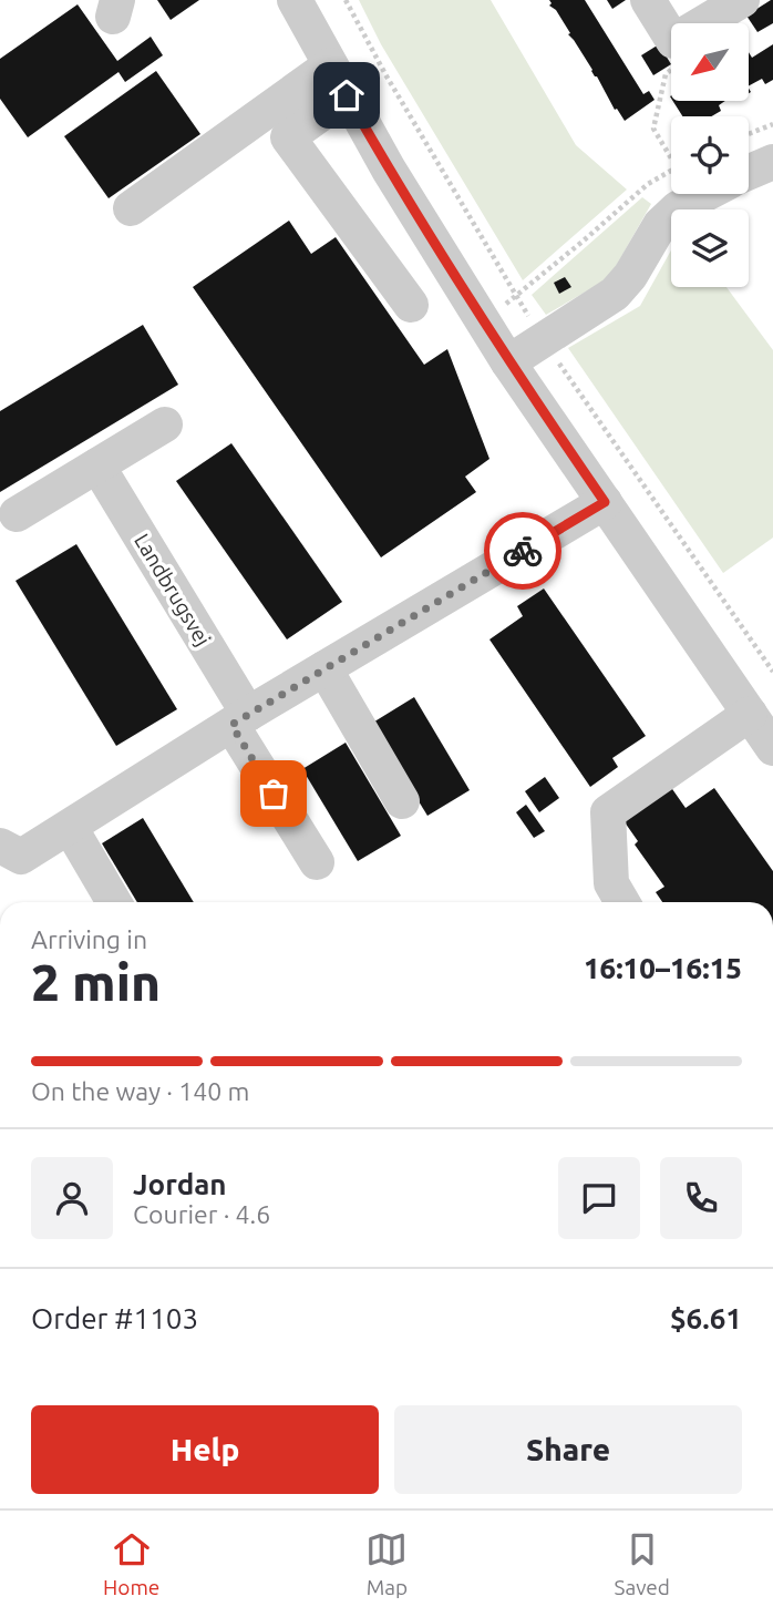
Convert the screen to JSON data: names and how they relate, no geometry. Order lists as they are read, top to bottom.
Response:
{
  "streets": {
    "street": ["Landbrugsvej"]
  },
  "north": "bottom left",
  "page": {
    "heading": ["2 min", "Arriving in", "16:10–16:15"],
    "panel": [
      "Jordan",
      "Courier · 4.6",
      "Order #1103",
      "$6.61"
    ],
    "bar": "On the way · 140 m",
    "buttons": ["Help", "Share"],
    "tabs": ["Home", "Map", "Saved"]
  }
}
